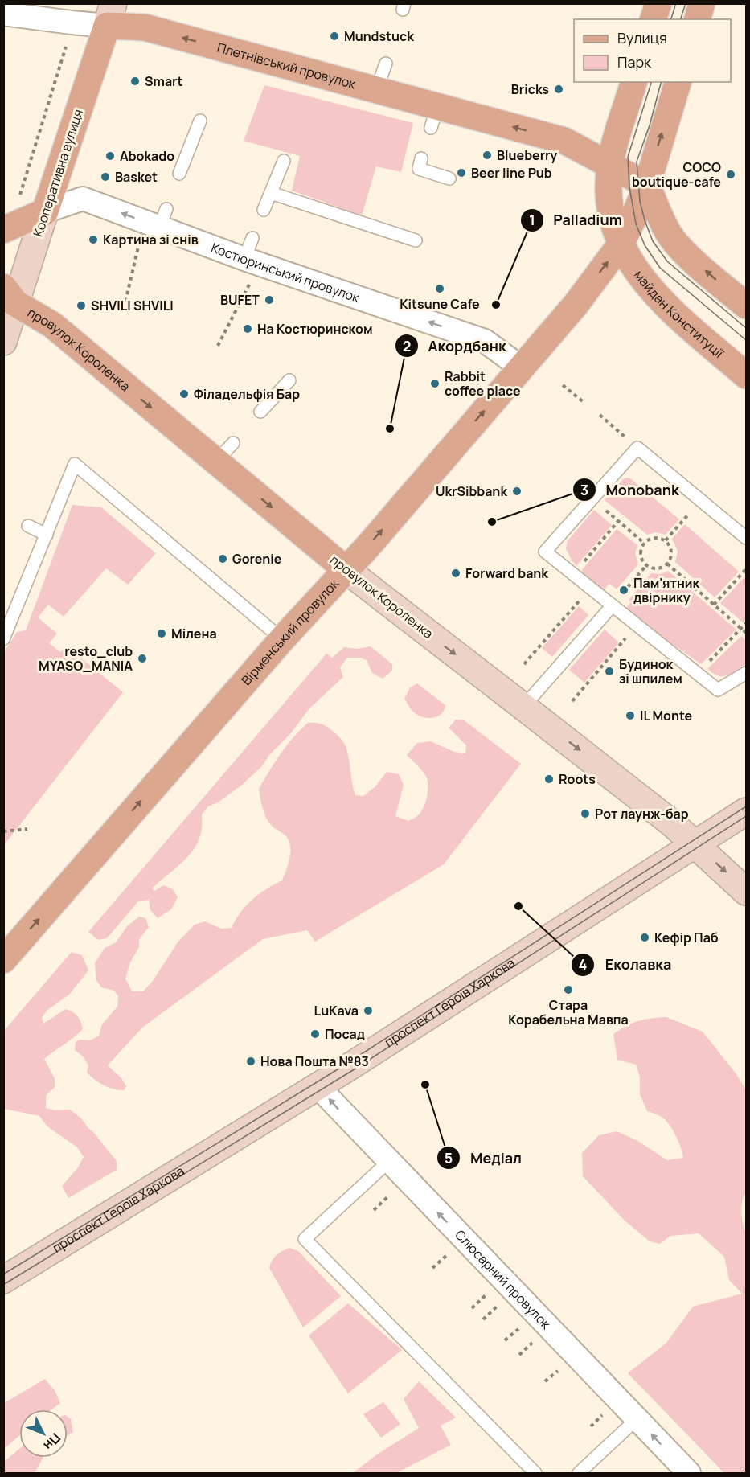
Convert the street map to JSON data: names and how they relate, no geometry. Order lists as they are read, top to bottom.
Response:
{
  "streets": {
    "main road": [
      "Плетнівський провулок",
      "Кооперативна вулиця",
      "майдан Конституції",
      "провулок Короленка",
      "Вірменський провулок"
    ],
    "street": ["Костюринський провулок", "проспект Героїв Харкова", "Слюсарний провулок"]
  },
  "crossings": [
    ["Плетнівський провулок", "Кооперативна вулиця"],
    ["Плетнівський провулок", "майдан Конституції"],
    ["Плетнівський провулок", "Вірменський провулок"],
    ["Кооперативна вулиця", "Костюринський провулок"],
    ["Кооперативна вулиця", "провулок Короленка"],
    ["Костюринський провулок", "Вірменський провулок"],
    ["майдан Конституції", "Вірменський провулок"],
    ["провулок Короленка", "Вірменський провулок"],
    ["провулок Короленка", "проспект Героїв Харкова"],
    ["проспект Героїв Харкова", "Слюсарний провулок"]
  ],
  "one_way": [
    "Плетнівський провулок",
    "Костюринський провулок",
    "провулок Короленка",
    "Вірменський провулок",
    "Слюсарний провулок"
  ],
  "places": [
    "Mundstuck",
    "Smart",
    "Bricks",
    "Blueberry",
    "Abokado",
    "Beer line Pub",
    "COCO boutique-cafe",
    "Basket",
    "Картина зі снів",
    "Kitsune Cafe",
    "BUFET",
    "Palladium",
    "SHVILI SHVILI",
    "На Костюринском",
    "Rabbit coffee place",
    "Філадельфія Бар",
    "Акордбанк",
    "UkrSibbank",
    "Monobank",
    "Gorenie",
    "Forward bank",
    "Пам'ятник двірнику",
    "Мілена",
    "resto_club MYASO_MANIA",
    "Будинок зі шпилем",
    "IL Monte",
    "Roots",
    "Рот лаунж-бар",
    "Еколавка",
    "Кефір Паб",
    "Стара Корабельна Мавпа",
    "LuKava",
    "Посад",
    "Нова Пошта №83",
    "Медіал"
  ],
  "legend": ["Вулиця", "Парк"],
  "north": "bottom right"
}
